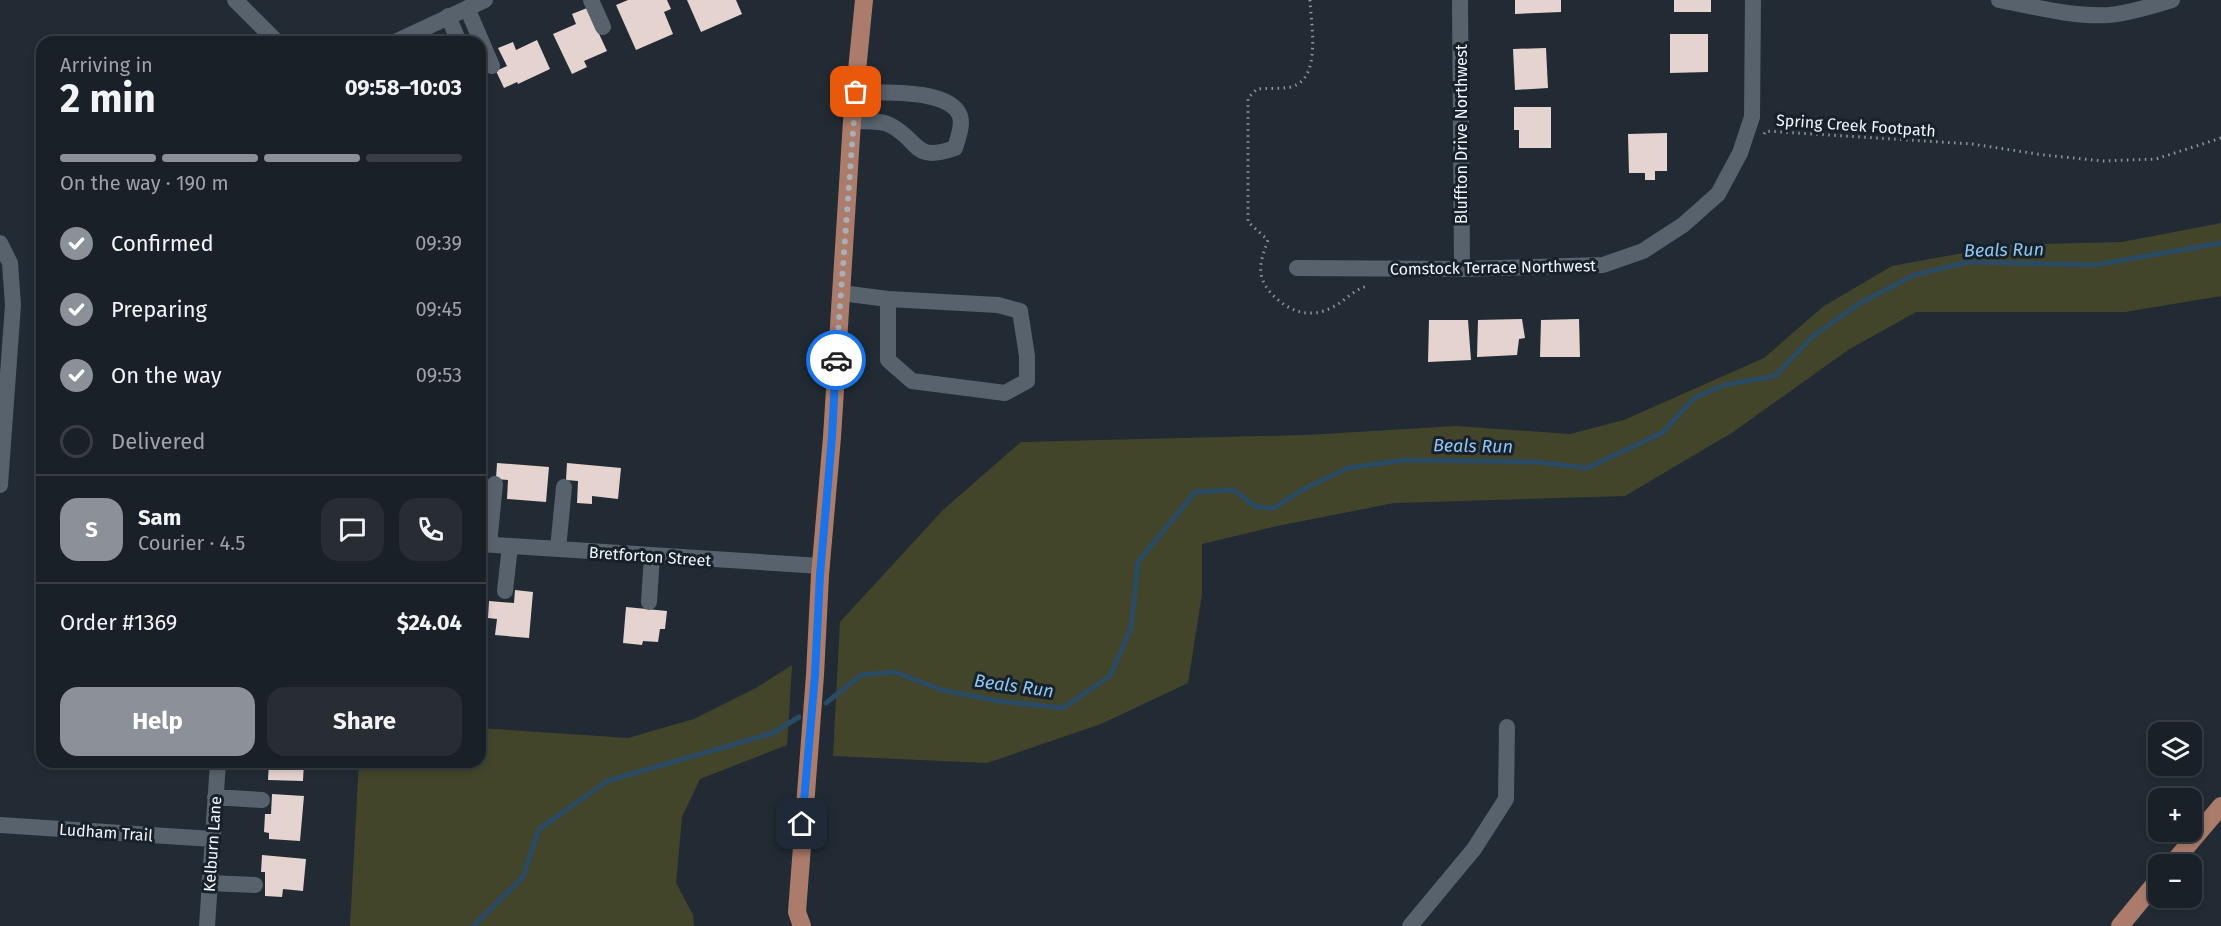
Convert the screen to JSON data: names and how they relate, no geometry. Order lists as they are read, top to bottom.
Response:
{
  "streets": {
    "street": [
      "Bluffton Drive Northwest",
      "Comstock Terrace Northwest",
      "Bretforton Street",
      "Ludham Trail",
      "Kelburn Lane"
    ],
    "path": ["Spring Creek Footpath"]
  },
  "crossings": [
    ["Bluffton Drive Northwest", "Comstock Terrace Northwest"],
    ["Ludham Trail", "Kelburn Lane"]
  ],
  "water": ["Beals Run"],
  "page": {
    "heading": ["2 min", "Arriving in", "09:58–10:03"],
    "panel": [
      "Sam",
      "Courier · 4.5",
      "Order #1369",
      "$24.04"
    ],
    "bar": "On the way · 190 m",
    "list": [
      ["Confirmed", "09:39"],
      ["Preparing", "09:45"],
      ["On the way", "09:53"],
      "Delivered"
    ],
    "round": "S",
    "buttons": ["Help", "Share"],
    "map_buttons": ["+", "−"]
  }
}
